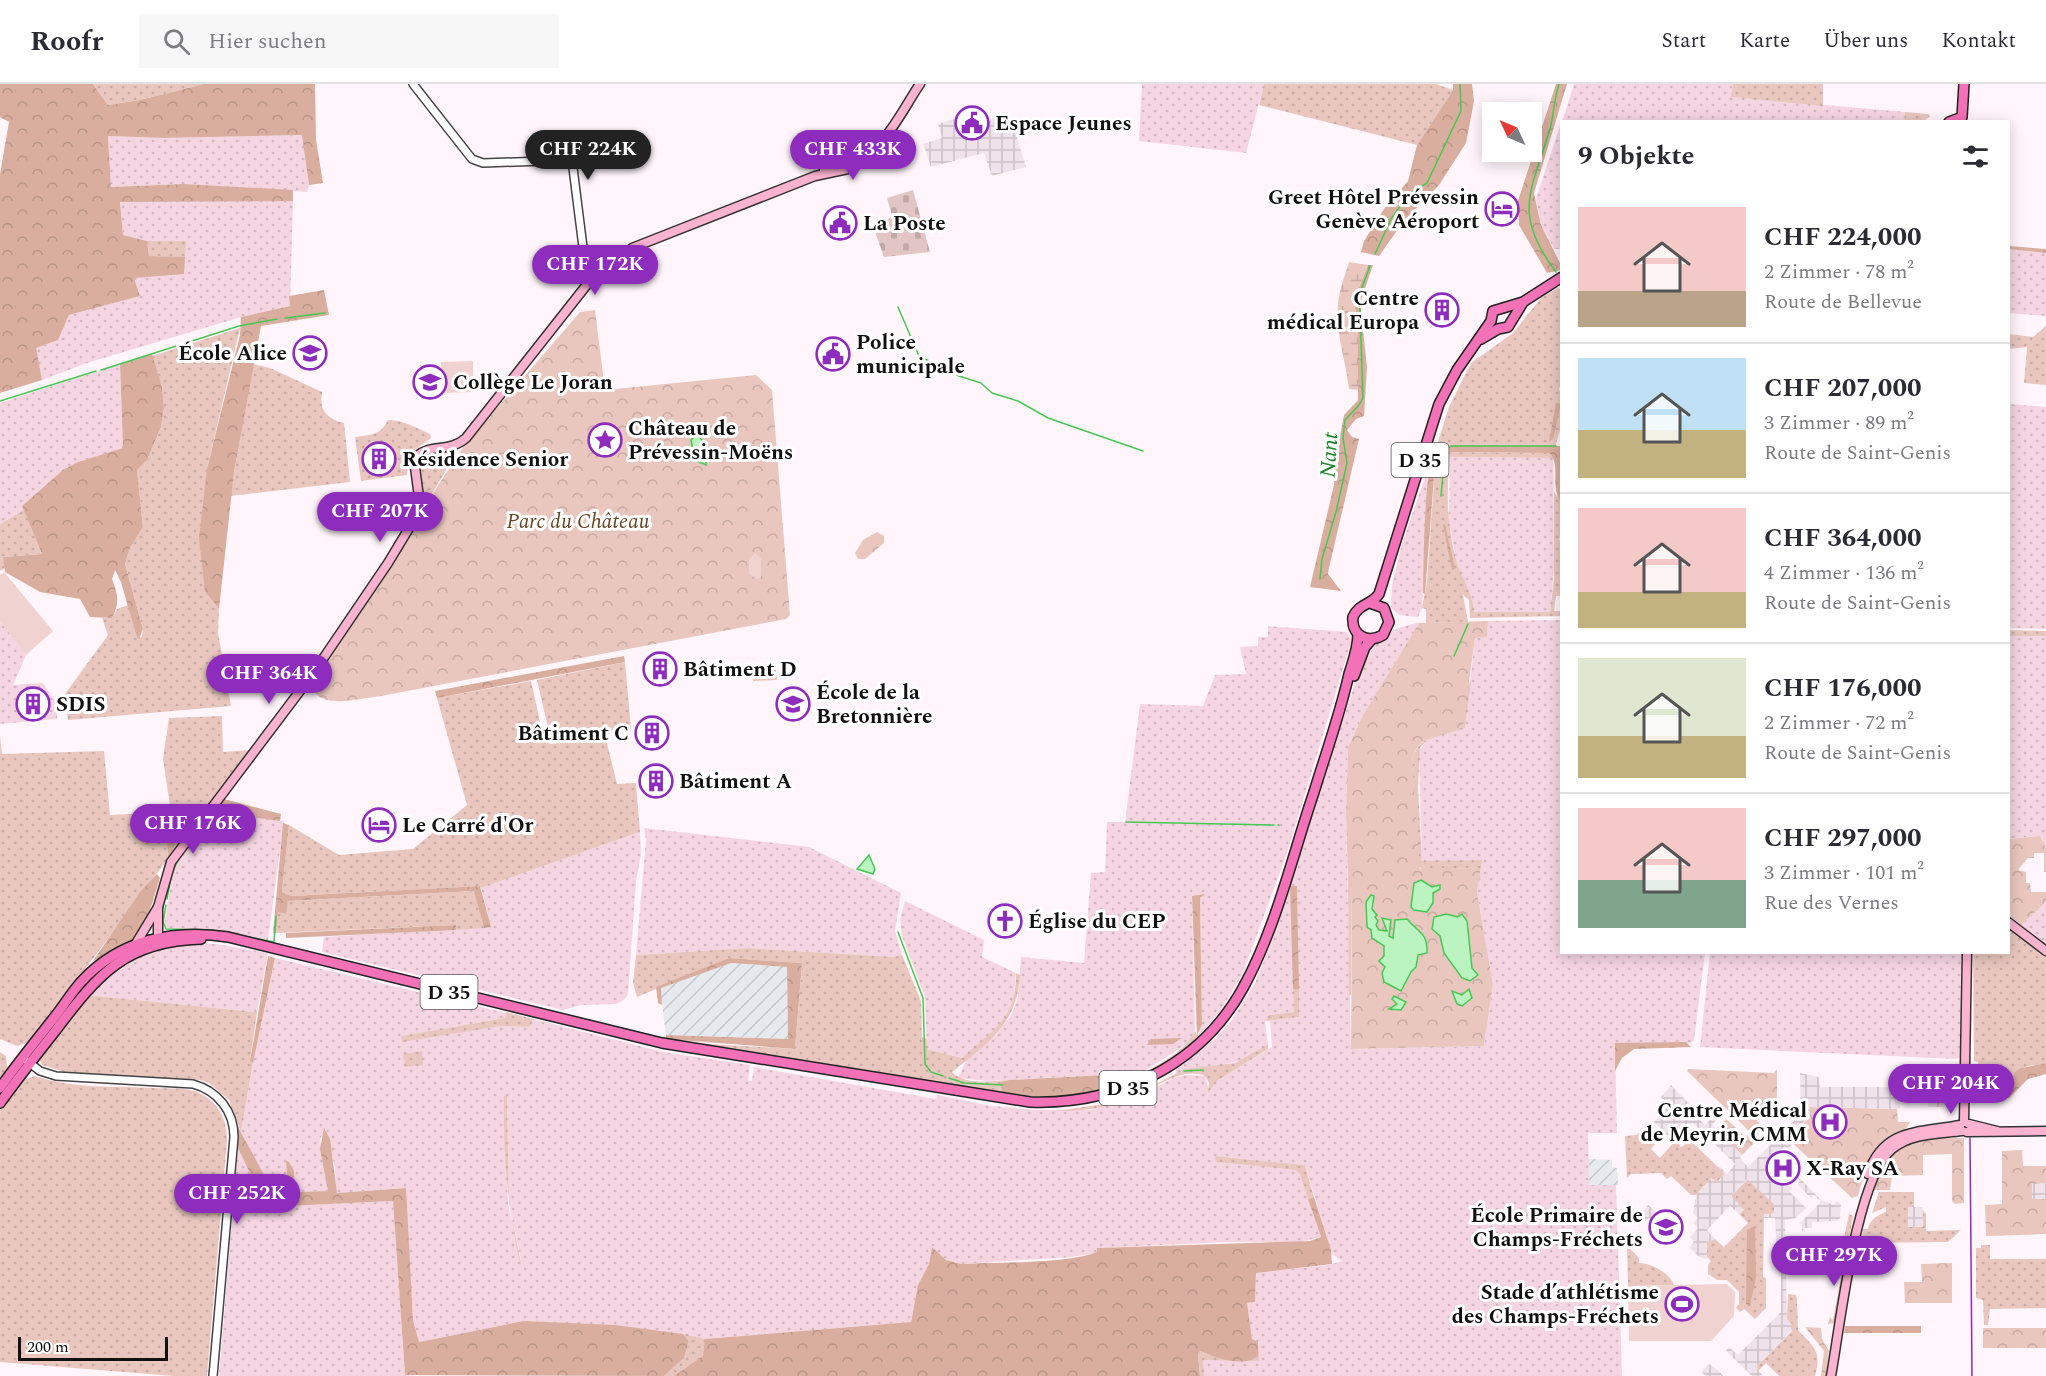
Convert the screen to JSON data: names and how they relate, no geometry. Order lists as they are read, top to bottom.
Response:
{
  "streets": {
    "main road": ["D 35"]
  },
  "water": ["Nant"],
  "parks": ["Parc du Château"],
  "places": {
    "public building": ["Espace Jeunes", "La Poste", "Police municipale"],
    "hotel": ["Greet Hôtel Prévessin Genève Aéroport", "Le Carré d'Or"],
    "building": [
      "Centre médical Europa",
      "Résidence Senior",
      "Bâtiment D",
      "SDIS",
      "Bâtiment C",
      "Bâtiment A"
    ],
    "school or university": [
      "École Alice",
      "Collège Le Joran",
      "École de la Bretonnière",
      "École Primaire de Champs-Fréchets"
    ],
    "place": ["Château de Prévessin-Moëns"],
    "church": ["Église du CEP"],
    "hospital": ["Centre Médical de Meyrin, CMM", "X-Ray SA"],
    "sports": ["Stade d’athlétisme des Champs-Fréchets"]
  },
  "scale_bar": "200 m",
  "north": "top left",
  "page": {
    "header": "Roofr",
    "search": "Hier suchen",
    "nav": [
      "Start",
      "Karte",
      "Über uns",
      "Kontakt"
    ],
    "heading": "9 Objekte",
    "price": [
      "CHF 224K",
      "CHF 433K",
      "CHF 172K",
      "CHF 207K",
      "CHF 364K",
      "CHF 176K",
      "CHF 204K",
      "CHF 252K",
      "CHF 297K"
    ],
    "list": [
      {
        "name": "CHF 224,000",
        "note": "2 Zimmer · 78 m² · Route de Bellevue"
      },
      {
        "name": "CHF 207,000",
        "note": "3 Zimmer · 89 m² · Route de Saint-Genis"
      },
      {
        "name": "CHF 364,000",
        "note": "4 Zimmer · 136 m² · Route de Saint-Genis"
      },
      {
        "name": "CHF 176,000",
        "note": "2 Zimmer · 72 m² · Route de Saint-Genis"
      },
      {
        "name": "CHF 297,000",
        "note": "3 Zimmer · 101 m² · Rue des Vernes"
      }
    ],
    "scale": "200 m"
  }
}
